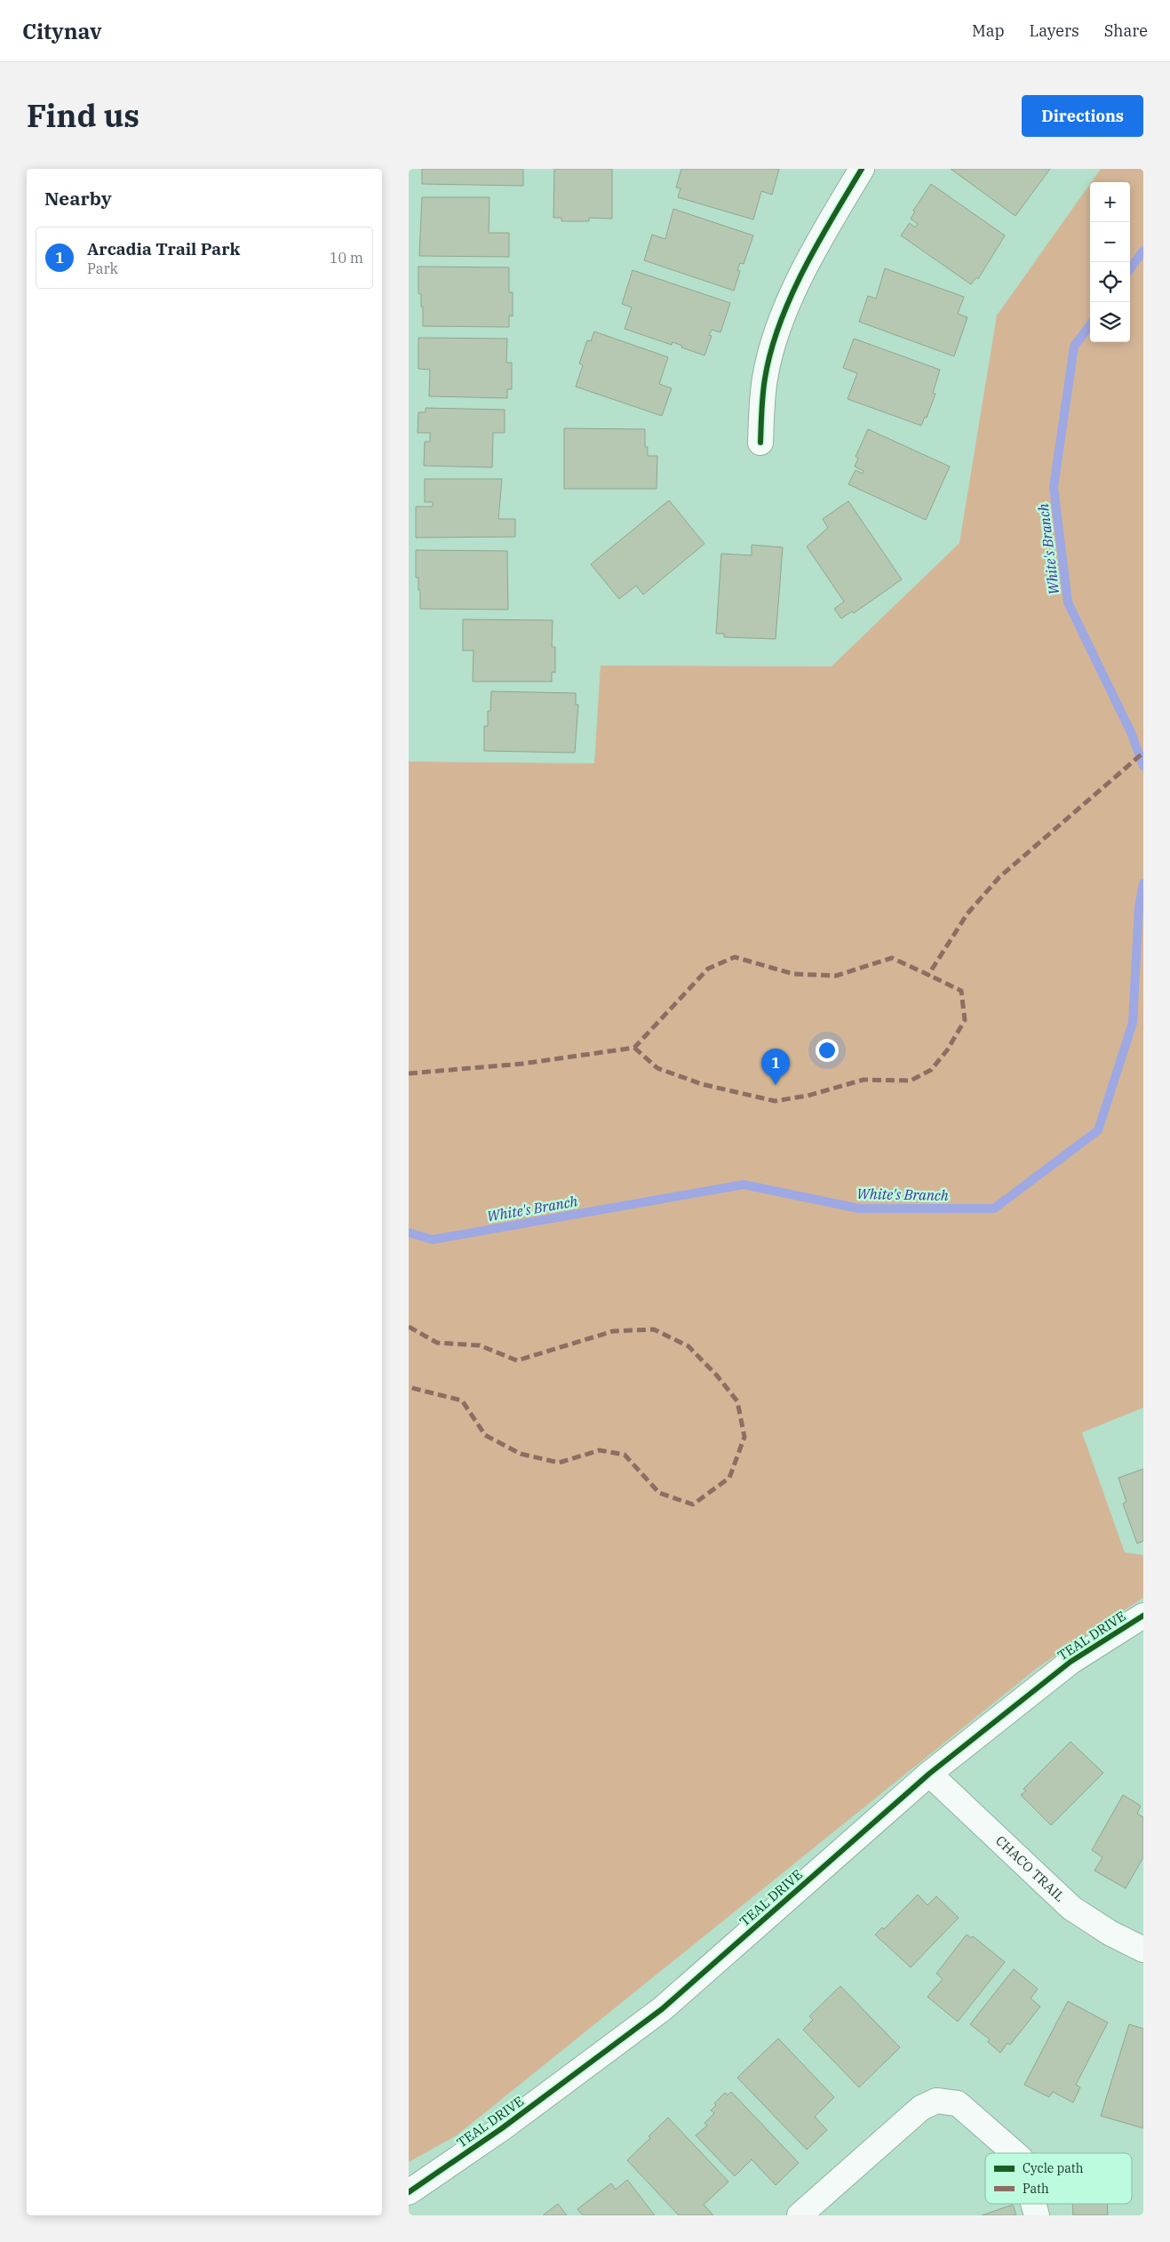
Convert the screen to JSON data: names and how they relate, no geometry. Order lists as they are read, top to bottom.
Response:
{
  "streets": {
    "street": ["TEAL DRIVE", "CHACO TRAIL"]
  },
  "crossings": [
    ["TEAL DRIVE", "CHACO TRAIL"]
  ],
  "water": ["White's Branch"],
  "legend": ["Cycle path", "Path"],
  "page": {
    "header": "Citynav",
    "nav": ["Map", "Layers", "Share"],
    "title": "Find us",
    "buttons": "Directions",
    "heading": "Nearby",
    "map_buttons": ["+", "−"],
    "list": [
      {
        "mark": "1",
        "name": "Arcadia Trail Park",
        "note": "Park",
        "value": "10 m"
      }
    ],
    "pins": "1"
  }
}
